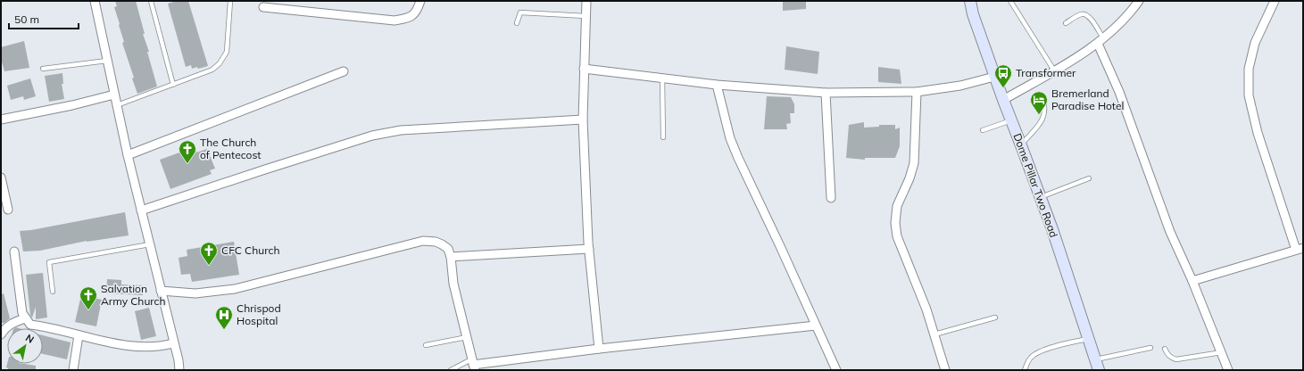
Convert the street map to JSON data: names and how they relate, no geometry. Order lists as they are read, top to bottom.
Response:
{
  "streets": {
    "street": ["Dome Pillar Two Road"]
  },
  "places": {
    "bus stop": ["Transformer"],
    "hotel": ["Bremerland Paradise Hotel"],
    "church": ["The Church of Pentecost", "CFC Church", "Salvation Army Church"],
    "hospital": ["Chrispod Hospital"]
  },
  "scale_bar": "50 m",
  "north": "top right"
}
